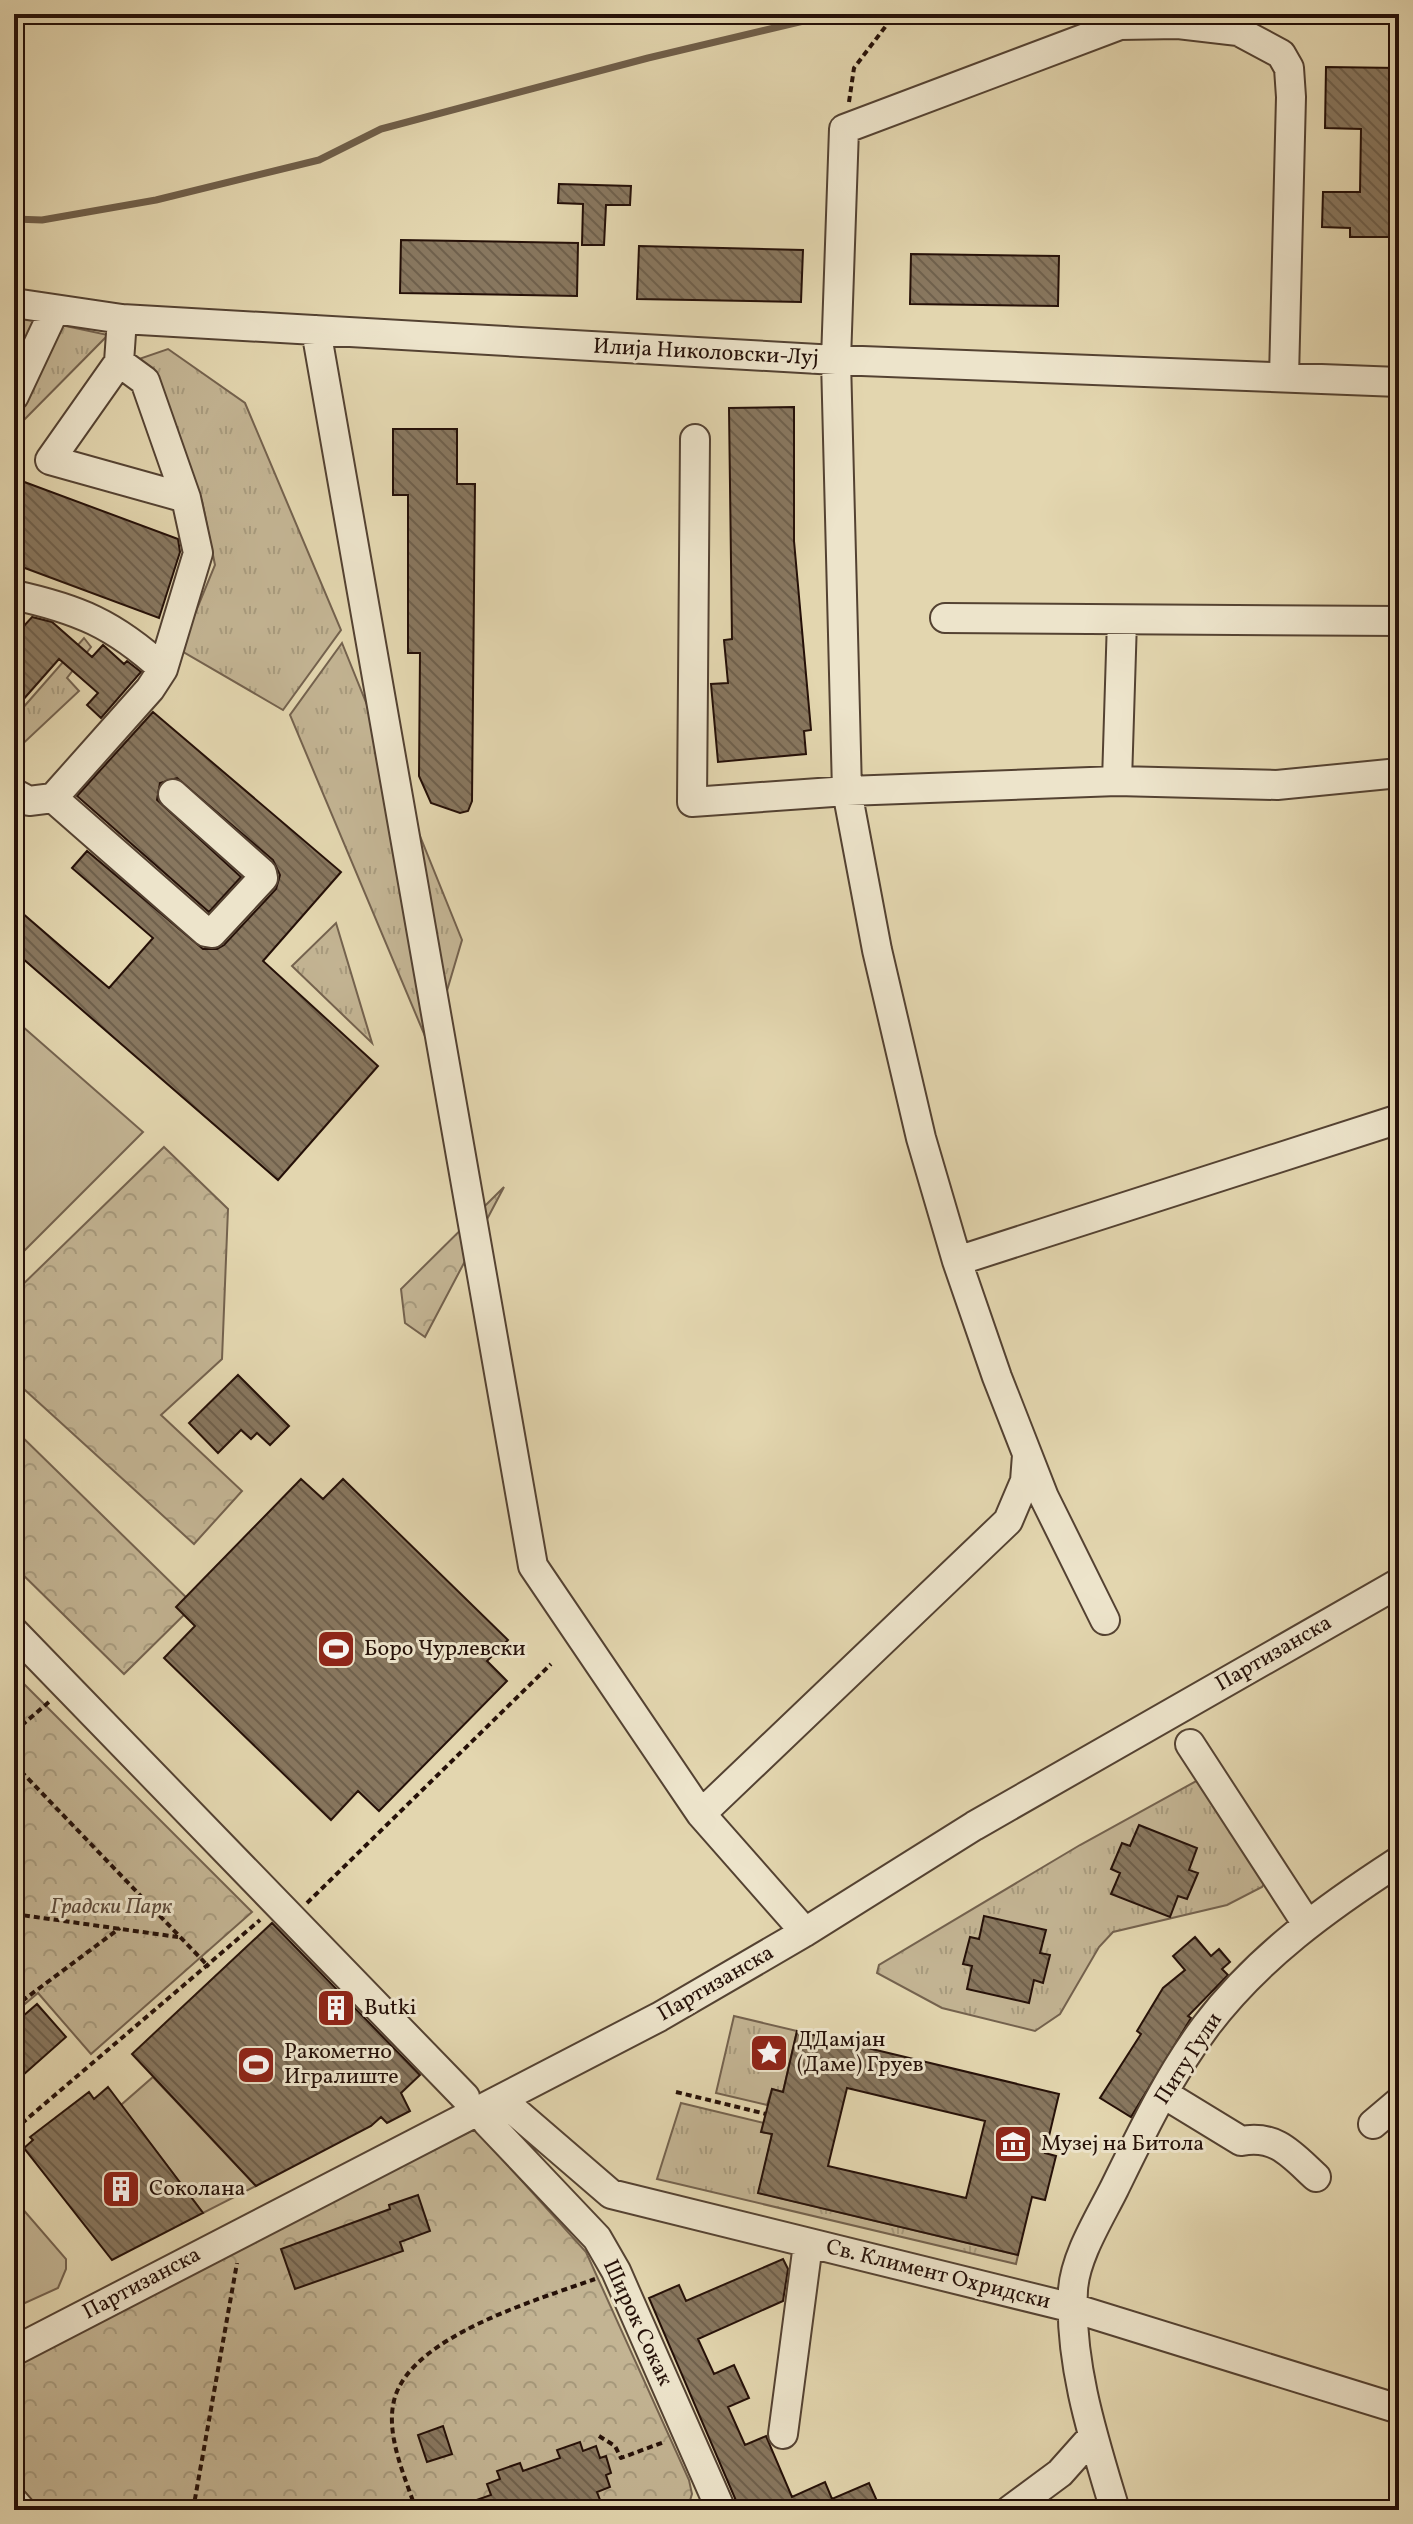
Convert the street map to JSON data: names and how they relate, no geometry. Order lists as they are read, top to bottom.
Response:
{
  "streets": {
    "street": [
      "Илија Николовски-Луј",
      "Партизанска",
      "Питу Гули",
      "Св. Климент Охридски",
      "Широк Сокак"
    ]
  },
  "crossings": [
    ["Партизанска", "Св. Климент Охридски"],
    ["Партизанска", "Широк Сокак"],
    ["Питу Гули", "Св. Климент Охридски"],
    ["Св. Климент Охридски", "Широк Сокак"]
  ],
  "parks": ["Градски Парк"],
  "places": {
    "sports": ["Боро Чурлевски", "Ракометно Игралиште"],
    "building": ["Butki", "Соколана"],
    "place": ["ДДамјан (Даме) Груев"],
    "museum": ["Музеј на Битола"]
  }
}
